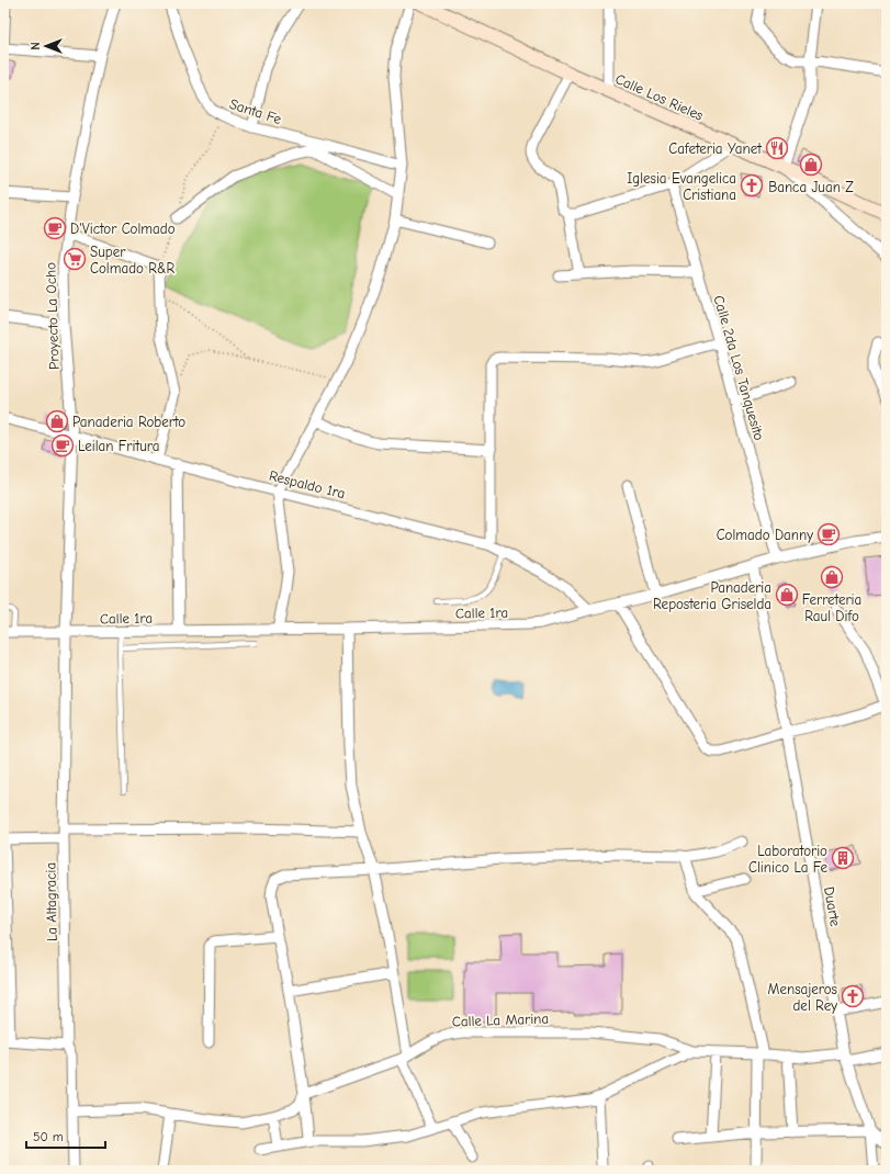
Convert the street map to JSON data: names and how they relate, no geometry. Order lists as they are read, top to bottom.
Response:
{
  "streets": {
    "street": [
      "Calle Los Rieles",
      "Santa Fe",
      "Proyecto La Ocho",
      "Calle 2da Los Tanquesito",
      "Respaldo 1ra",
      "Calle 1ra",
      "La Altagracia",
      "Duarte",
      "Calle La Marina"
    ]
  },
  "crossings": [
    ["Proyecto La Ocho", "Respaldo 1ra"],
    ["Proyecto La Ocho", "Calle 1ra"],
    ["Proyecto La Ocho", "La Altagracia"],
    ["Calle 2da Los Tanquesito", "Calle 1ra"],
    ["Respaldo 1ra", "Calle 1ra"],
    ["Calle 1ra", "La Altagracia"],
    ["Calle 1ra", "Duarte"],
    ["Duarte", "Calle La Marina"]
  ],
  "places": {
    "restaurant": ["Cafeteria Yanet"],
    "shop": [
      "Banca Juan Z",
      "Panaderia Roberto",
      "Ferreteria Raul Difo",
      "Panaderia Reposteria Griselda"
    ],
    "church": ["Iglesia Evangelica Cristiana", "Mensajeros del Rey"],
    "cafe": ["D'Victor Colmado", "Leilan Fritura", "Colmado Danny"],
    "supermarket": ["Super Colmado R&R"],
    "building": ["Laboratorio Clinico La Fe"]
  },
  "scale_bar": "50 m",
  "north": "left"
}
